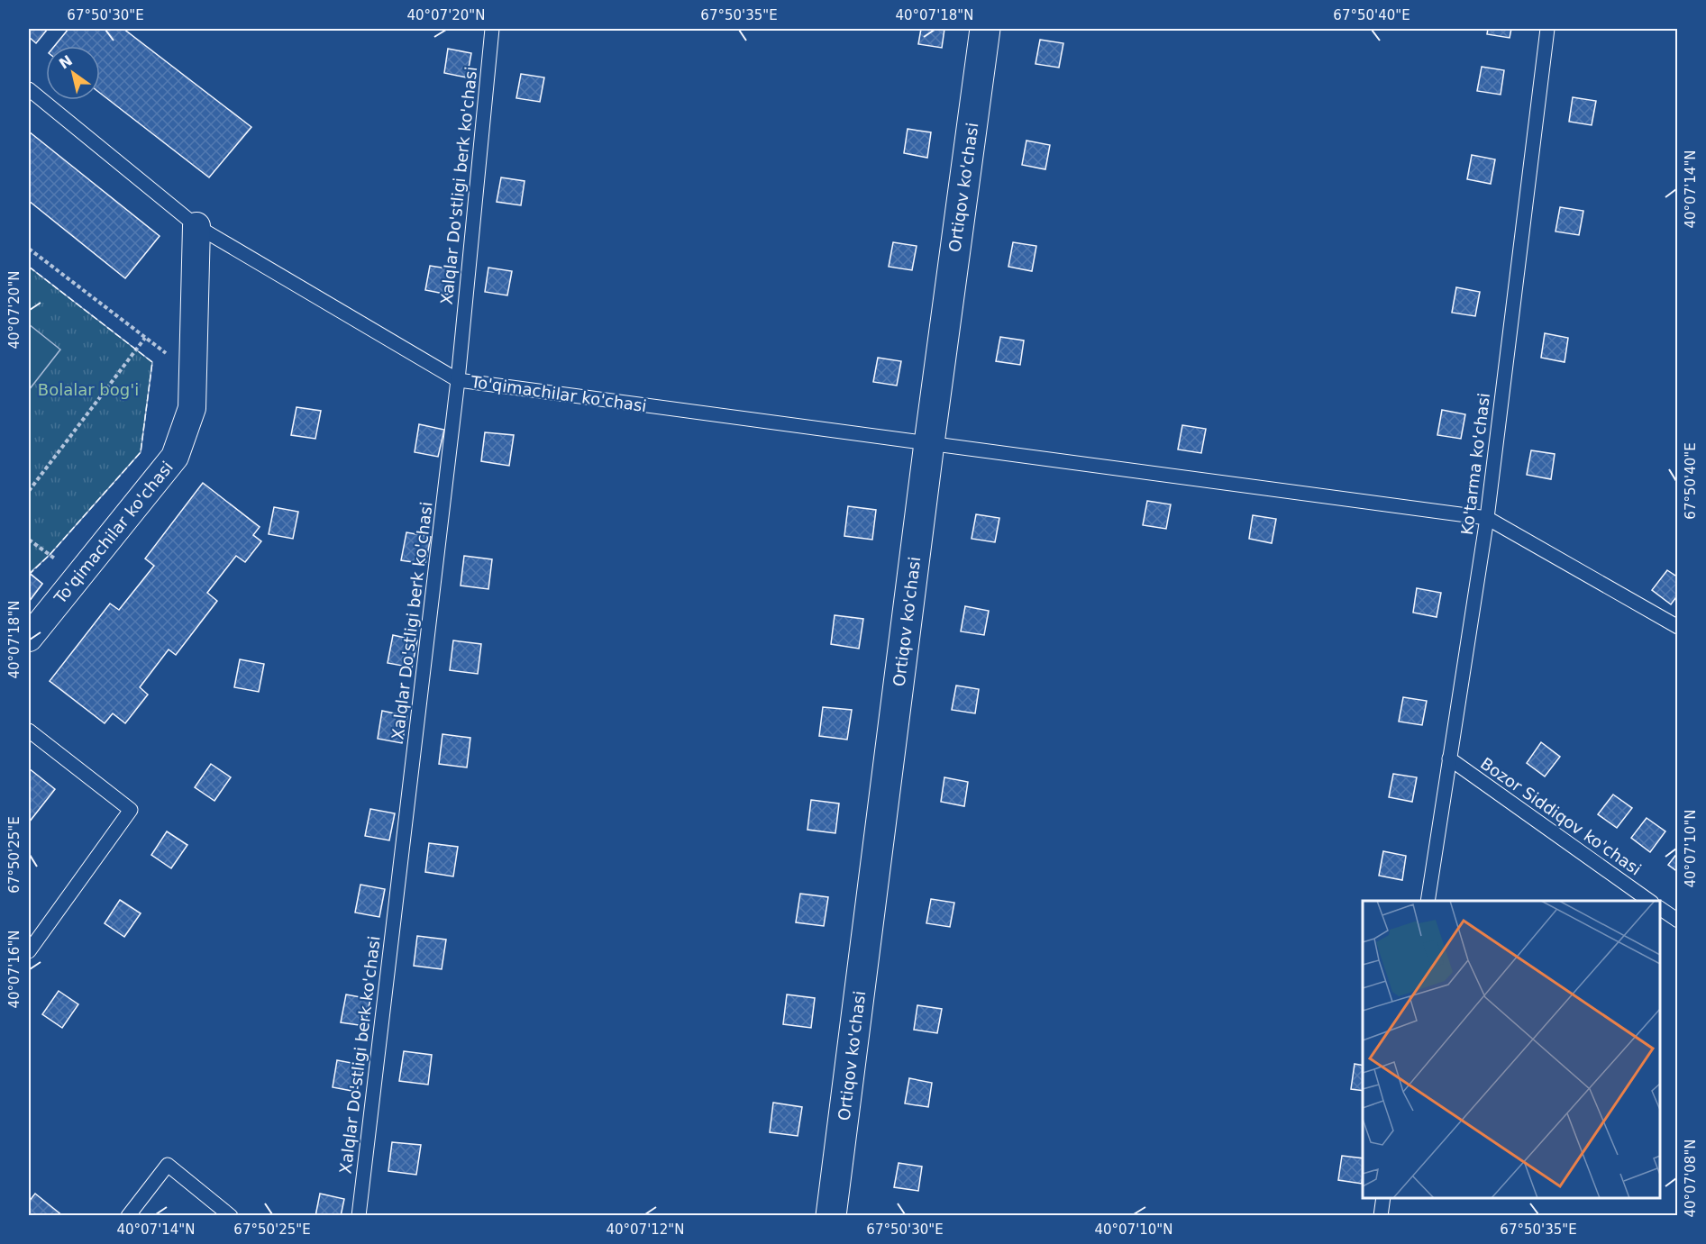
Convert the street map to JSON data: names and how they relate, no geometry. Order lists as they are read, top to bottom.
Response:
{
  "streets": {
    "street": ["Ortiqov ko'chasi", "To'qimachilar ko'chasi"],
    "lane": ["Xalqlar Do'stligi berk ko'chasi", "Ko'tarma ko'chasi", "Bozor Siddiqov ko'chasi"]
  },
  "crossings": [
    ["Xalqlar Do'stligi berk ko'chasi", "To'qimachilar ko'chasi"],
    ["Ortiqov ko'chasi", "To'qimachilar ko'chasi"],
    ["To'qimachilar ko'chasi", "Ko'tarma ko'chasi"],
    ["Ko'tarma ko'chasi", "Bozor Siddiqov ko'chasi"]
  ],
  "parks": ["Bolalar bog'i"],
  "north": "top left",
  "coordinates": [
    "67°50'30\"E",
    "40°07'20\"N",
    "67°50'35\"E",
    "40°07'18\"N",
    "67°50'40\"E",
    "40°07'14\"N",
    "40°07'10\"N",
    "67°50'25\"E",
    "40°07'16\"N",
    "40°07'08\"N",
    "40°07'12\"N"
  ]
}
